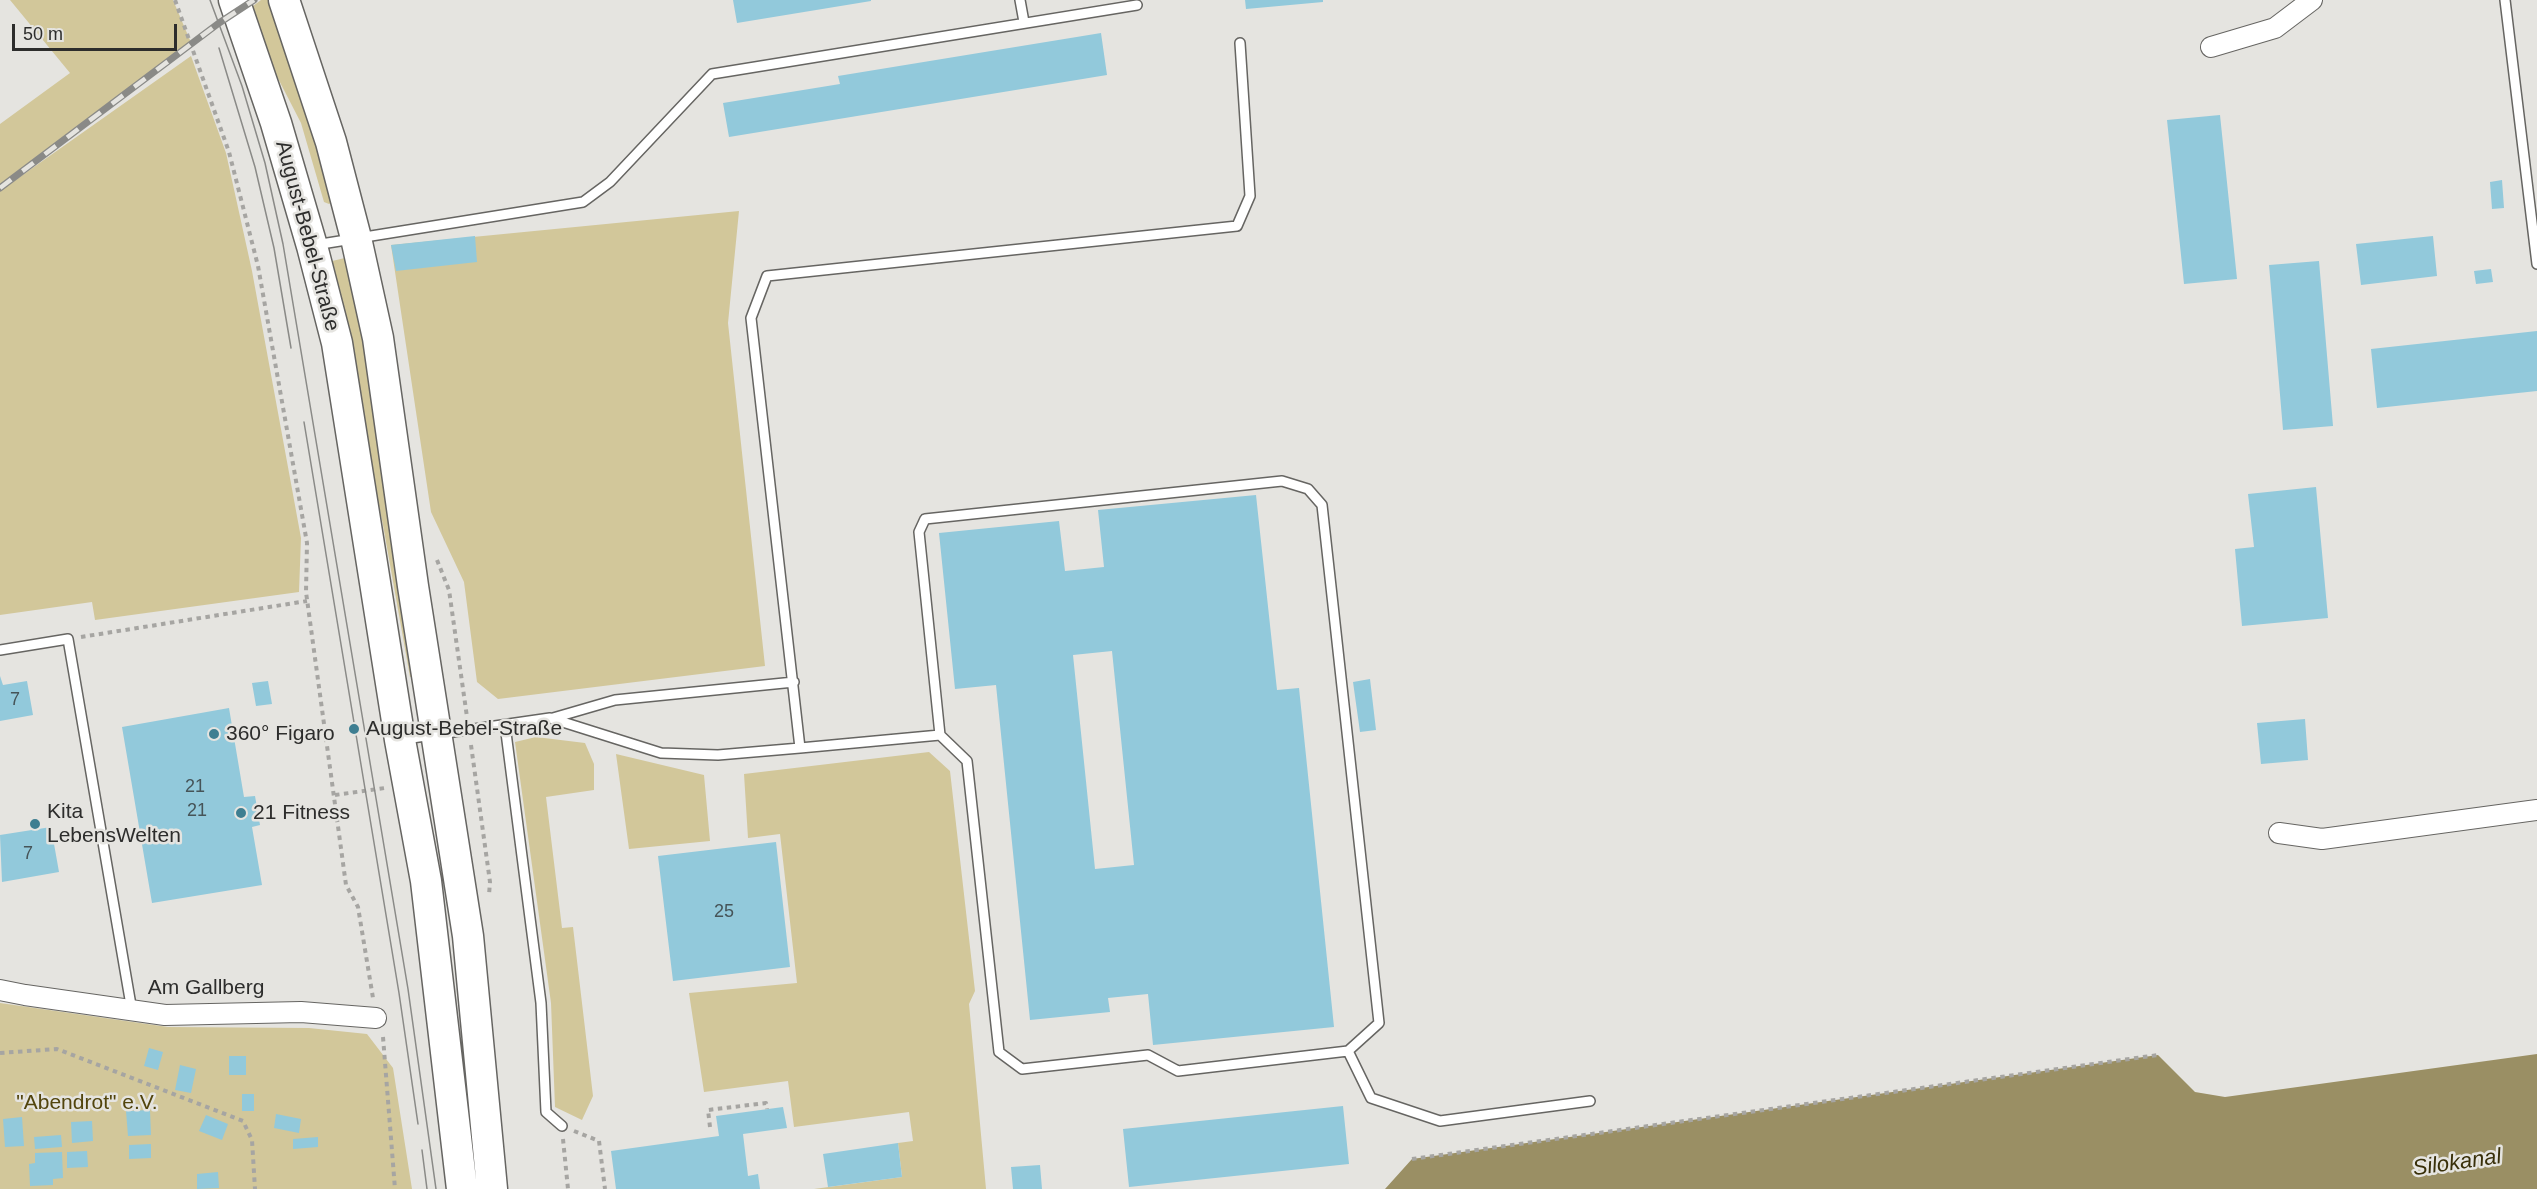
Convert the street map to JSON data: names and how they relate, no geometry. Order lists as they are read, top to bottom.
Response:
{
  "streets": {
    "main road": ["August-Bebel-Straße"],
    "street": ["Am Gallberg"]
  },
  "water": ["Silokanal"],
  "parks": ["\"Abendrot\" e.V."],
  "places": [
    "August-Bebel-Straße",
    "360° Figaro",
    "21 Fitness",
    "Kita LebensWelten"
  ],
  "house_numbers": [
    "7",
    "21",
    "21",
    "7",
    "25"
  ],
  "scale_bar": "50 m"
}
